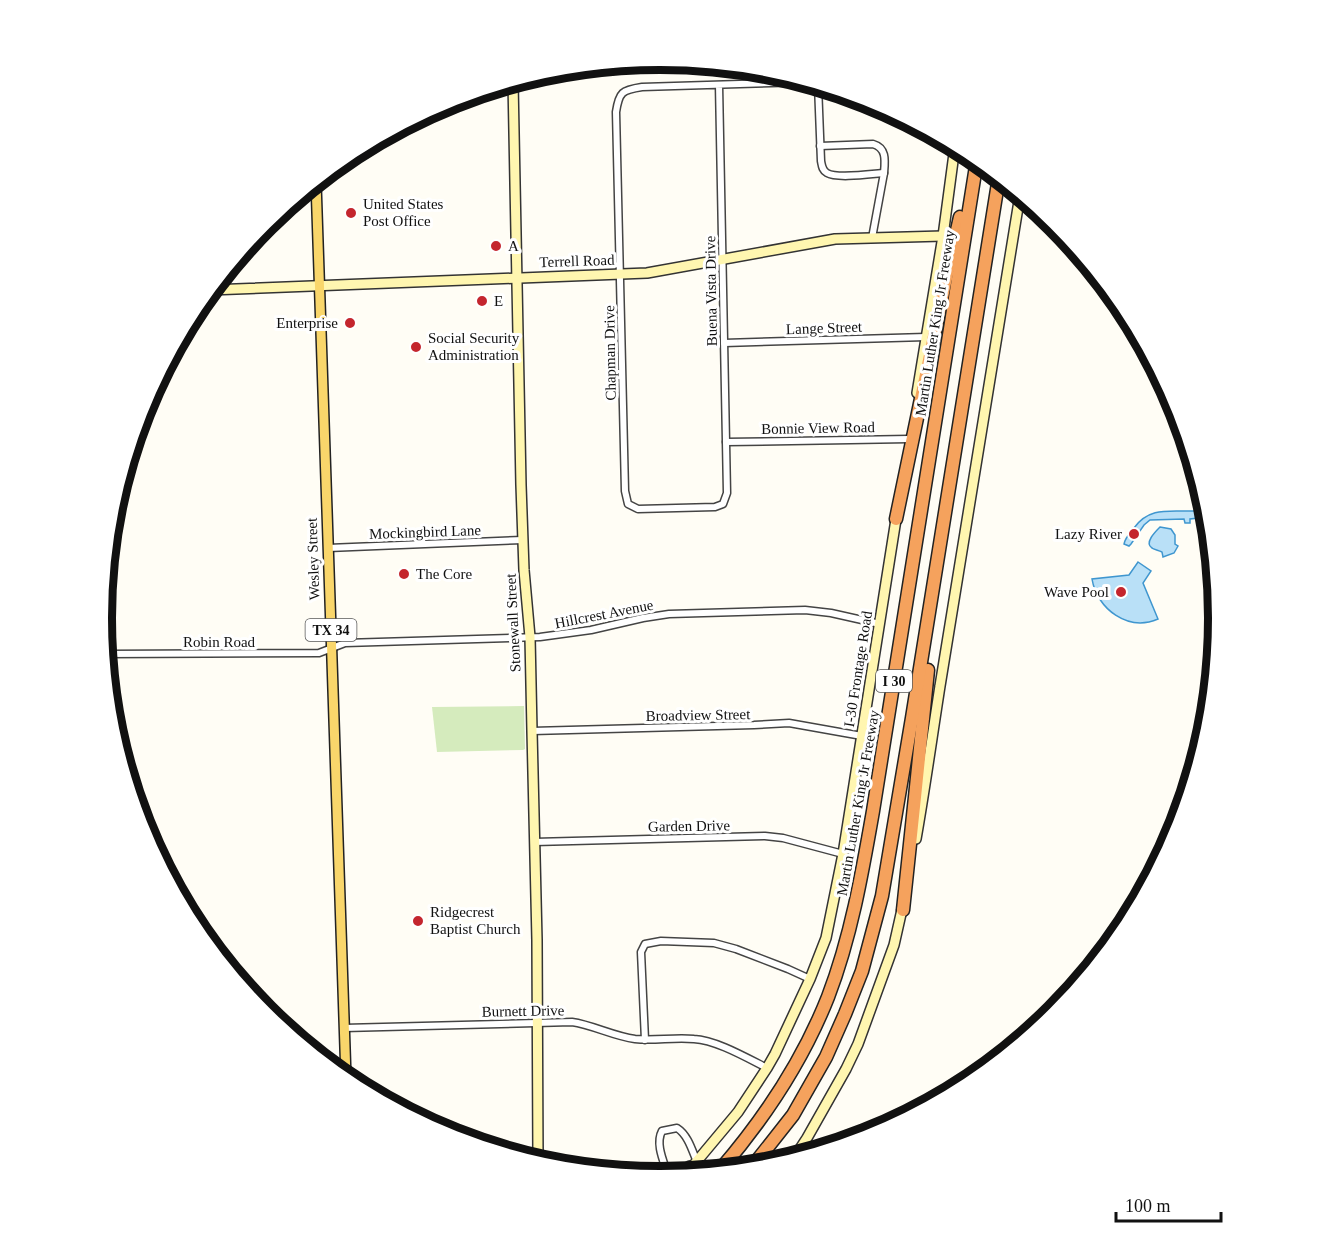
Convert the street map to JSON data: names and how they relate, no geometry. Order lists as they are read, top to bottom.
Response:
{
  "streets": {
    "highway": ["Martin Luther King Jr Freeway", "I 30"],
    "main road": [
      "Terrell Road",
      "Wesley Street",
      "Stonewall Street",
      "TX 34",
      "I-30 Frontage Road"
    ],
    "street": [
      "Buena Vista Drive",
      "Lange Street",
      "Chapman Drive",
      "Bonnie View Road",
      "Mockingbird Lane",
      "Hillcrest Avenue",
      "Robin Road",
      "Broadview Street",
      "Garden Drive",
      "Burnett Drive"
    ]
  },
  "crossings": [
    ["Terrell Road", "Buena Vista Drive"],
    ["Terrell Road", "Chapman Drive"],
    ["Terrell Road", "Wesley Street"],
    ["Terrell Road", "Stonewall Street"],
    ["Terrell Road", "I-30 Frontage Road"],
    ["Buena Vista Drive", "Lange Street"],
    ["Buena Vista Drive", "Chapman Drive"],
    ["Buena Vista Drive", "Bonnie View Road"],
    ["Lange Street", "I-30 Frontage Road"],
    ["Bonnie View Road", "I-30 Frontage Road"],
    ["Mockingbird Lane", "Wesley Street"],
    ["Mockingbird Lane", "Stonewall Street"],
    ["Wesley Street", "Hillcrest Avenue"],
    ["Wesley Street", "Robin Road"],
    ["Wesley Street", "Burnett Drive"],
    ["Hillcrest Avenue", "Stonewall Street"],
    ["Hillcrest Avenue", "Robin Road"],
    ["Hillcrest Avenue", "I-30 Frontage Road"],
    ["Stonewall Street", "Broadview Street"],
    ["Stonewall Street", "Garden Drive"],
    ["Stonewall Street", "Burnett Drive"],
    ["I-30 Frontage Road", "Broadview Street"],
    ["I-30 Frontage Road", "Garden Drive"],
    ["I-30 Frontage Road", "Burnett Drive"]
  ],
  "places": [
    "United States Post Office",
    "A",
    "E",
    "Enterprise",
    "Social Security Administration",
    "Lazy River",
    "The Core",
    "Wave Pool",
    "Ridgecrest Baptist Church"
  ],
  "scale_bar": "100 m"
}
